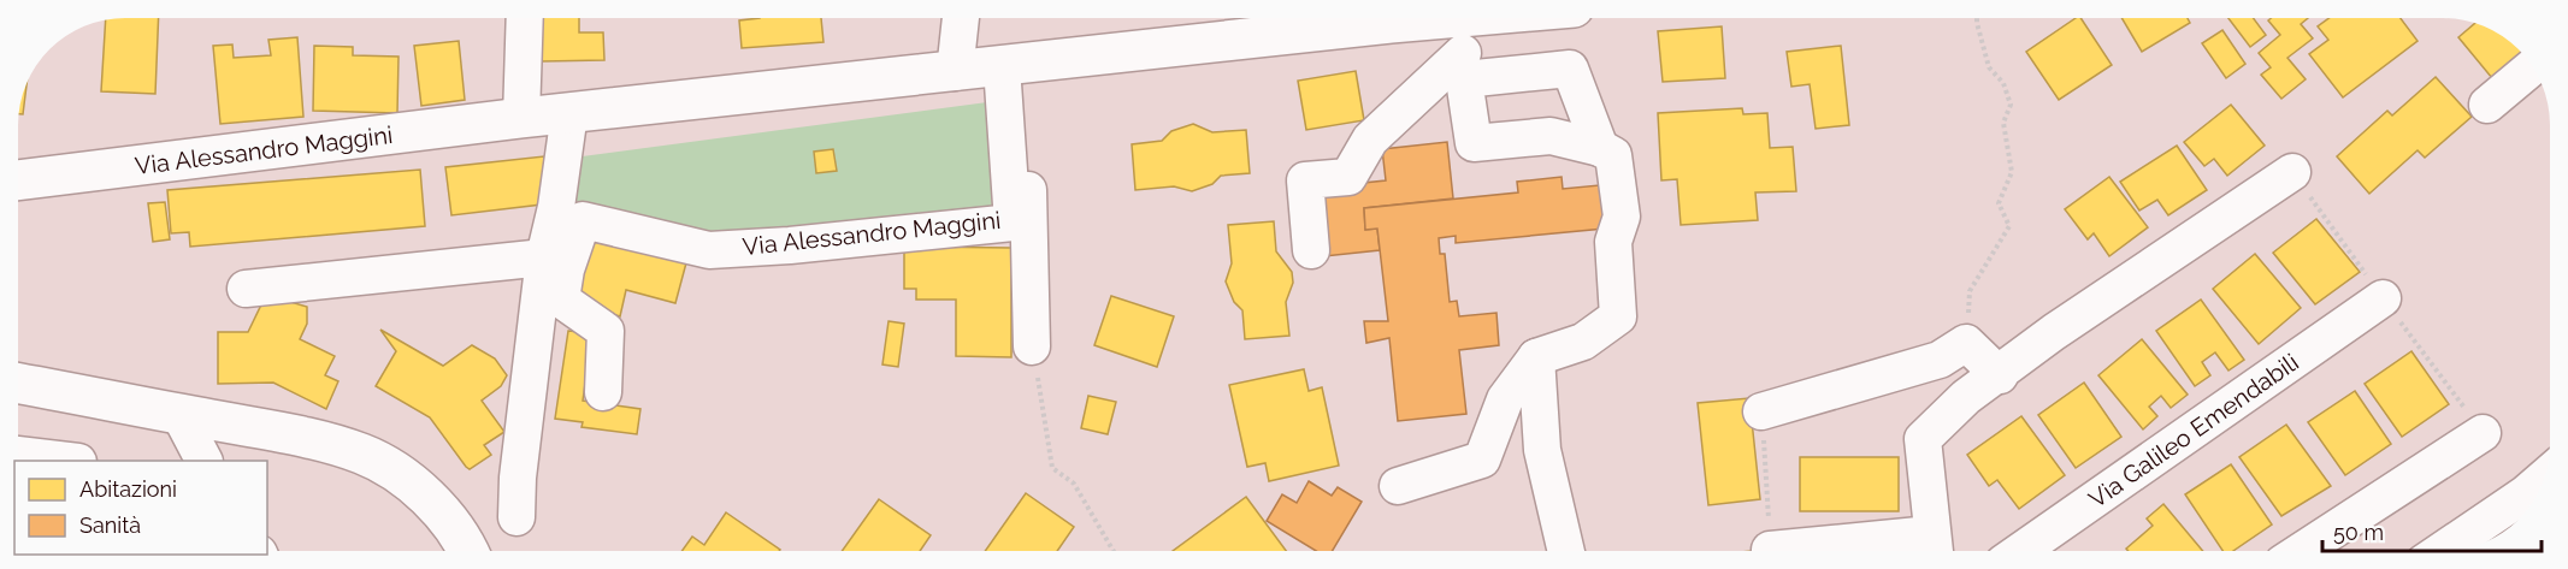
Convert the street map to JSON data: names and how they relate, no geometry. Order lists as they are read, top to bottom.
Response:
{
  "streets": {
    "main road": ["Via Alessandro Maggini"],
    "street": ["Via Galileo Emendabili"]
  },
  "legend": ["Abitazioni", "Sanità"],
  "scale_bar": "50 m"
}
